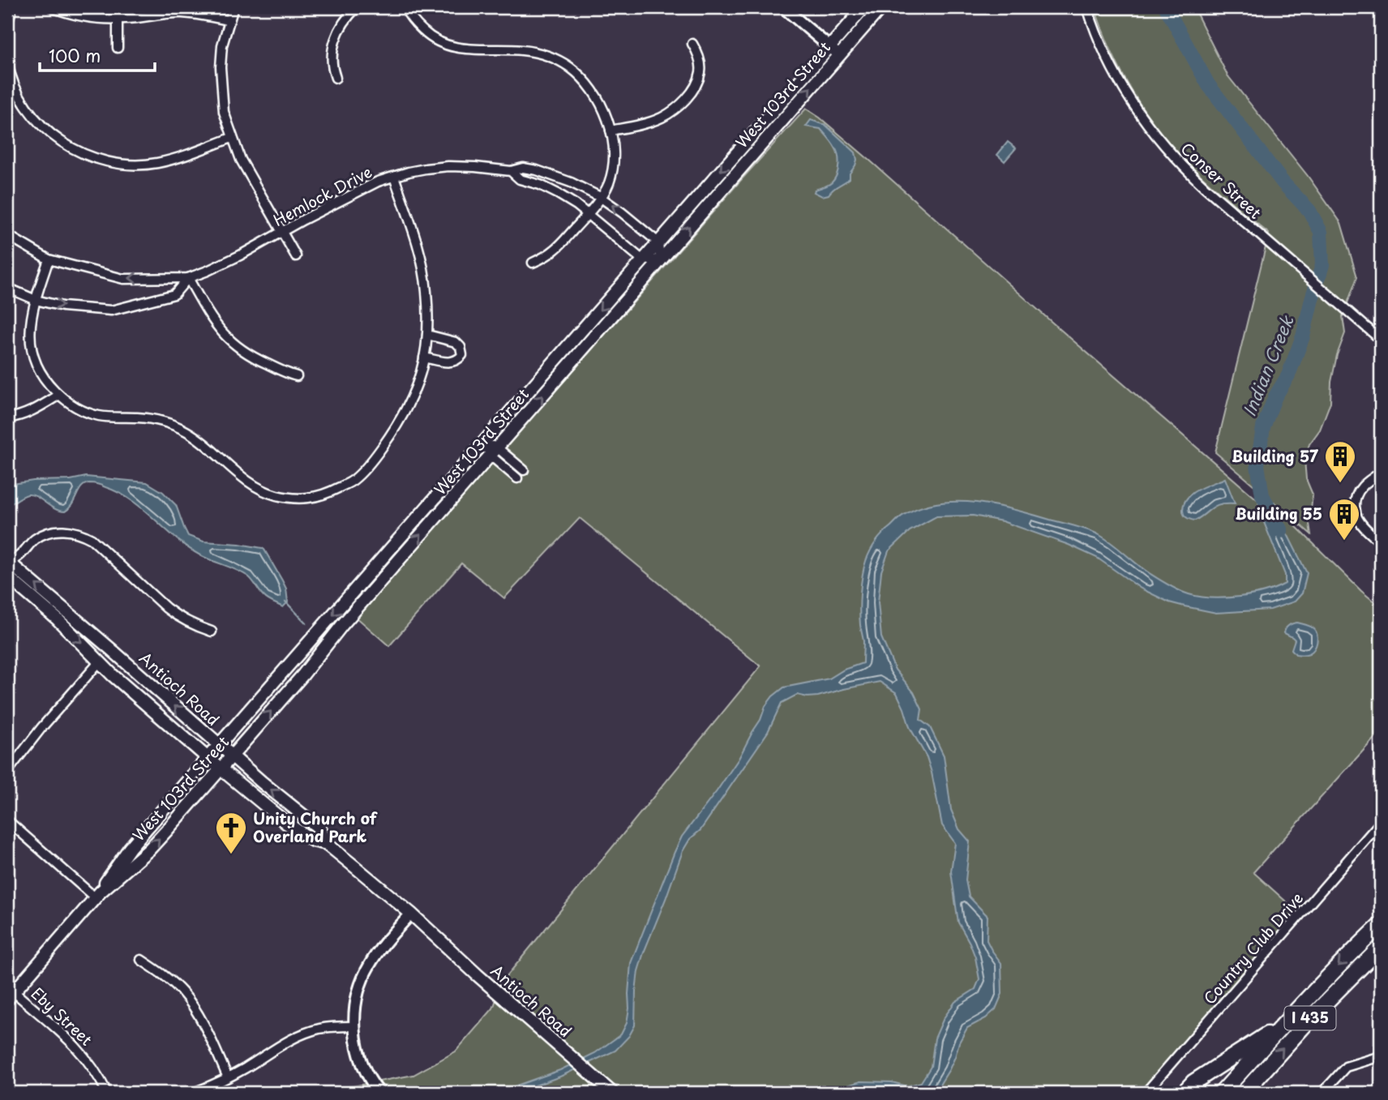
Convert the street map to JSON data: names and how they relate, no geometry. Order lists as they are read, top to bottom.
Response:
{
  "streets": {
    "highway": ["I 435"],
    "main road": ["West 103rd Street", "Antioch Road"],
    "street": [
      "Conser Street",
      "Hemlock Drive",
      "Country Club Drive",
      "Eby Street"
    ]
  },
  "crossings": [
    ["West 103rd Street", "Hemlock Drive"],
    ["West 103rd Street", "Antioch Road"],
    ["West 103rd Street", "Eby Street"]
  ],
  "water": ["Indian Creek"],
  "places": {
    "building": ["Building 57", "Building 55"],
    "church": ["Unity Church of Overland Park"]
  },
  "scale_bar": "100 m"
}
